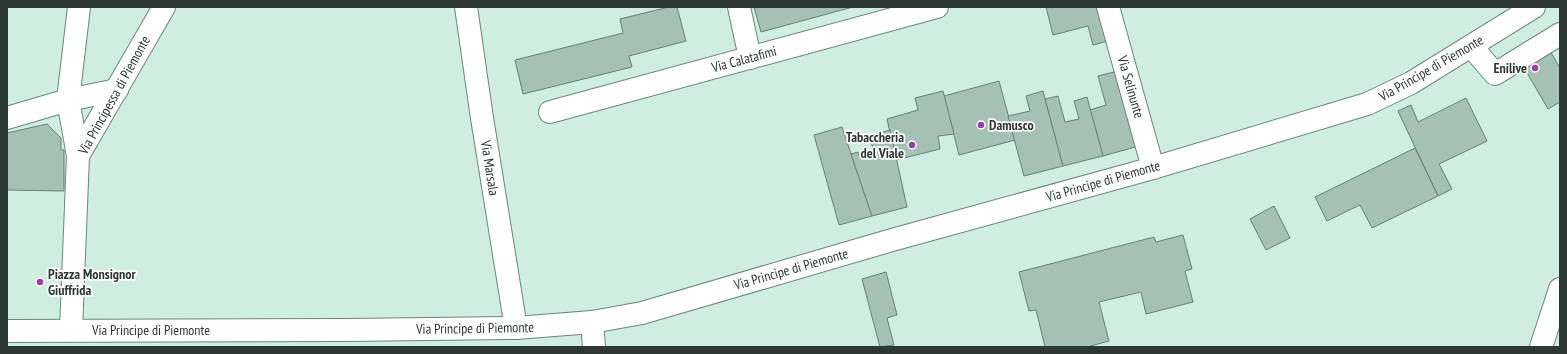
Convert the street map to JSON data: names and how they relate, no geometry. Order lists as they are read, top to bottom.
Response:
{
  "streets": {
    "main road": [
      "Via Calatafimi",
      "Via Principe di Piemonte",
      "Via Selinunte",
      "Via Principessa di Piemonte",
      "Via Marsala"
    ]
  },
  "crossings": [
    ["Via Principe di Piemonte", "Via Selinunte"],
    ["Via Principe di Piemonte", "Via Principessa di Piemonte"],
    ["Via Principe di Piemonte", "Via Marsala"]
  ],
  "places": [
    "Enilive",
    "Damusco",
    "Tabaccheria del Viale",
    "Piazza Monsignor Giuffrida"
  ]
}
